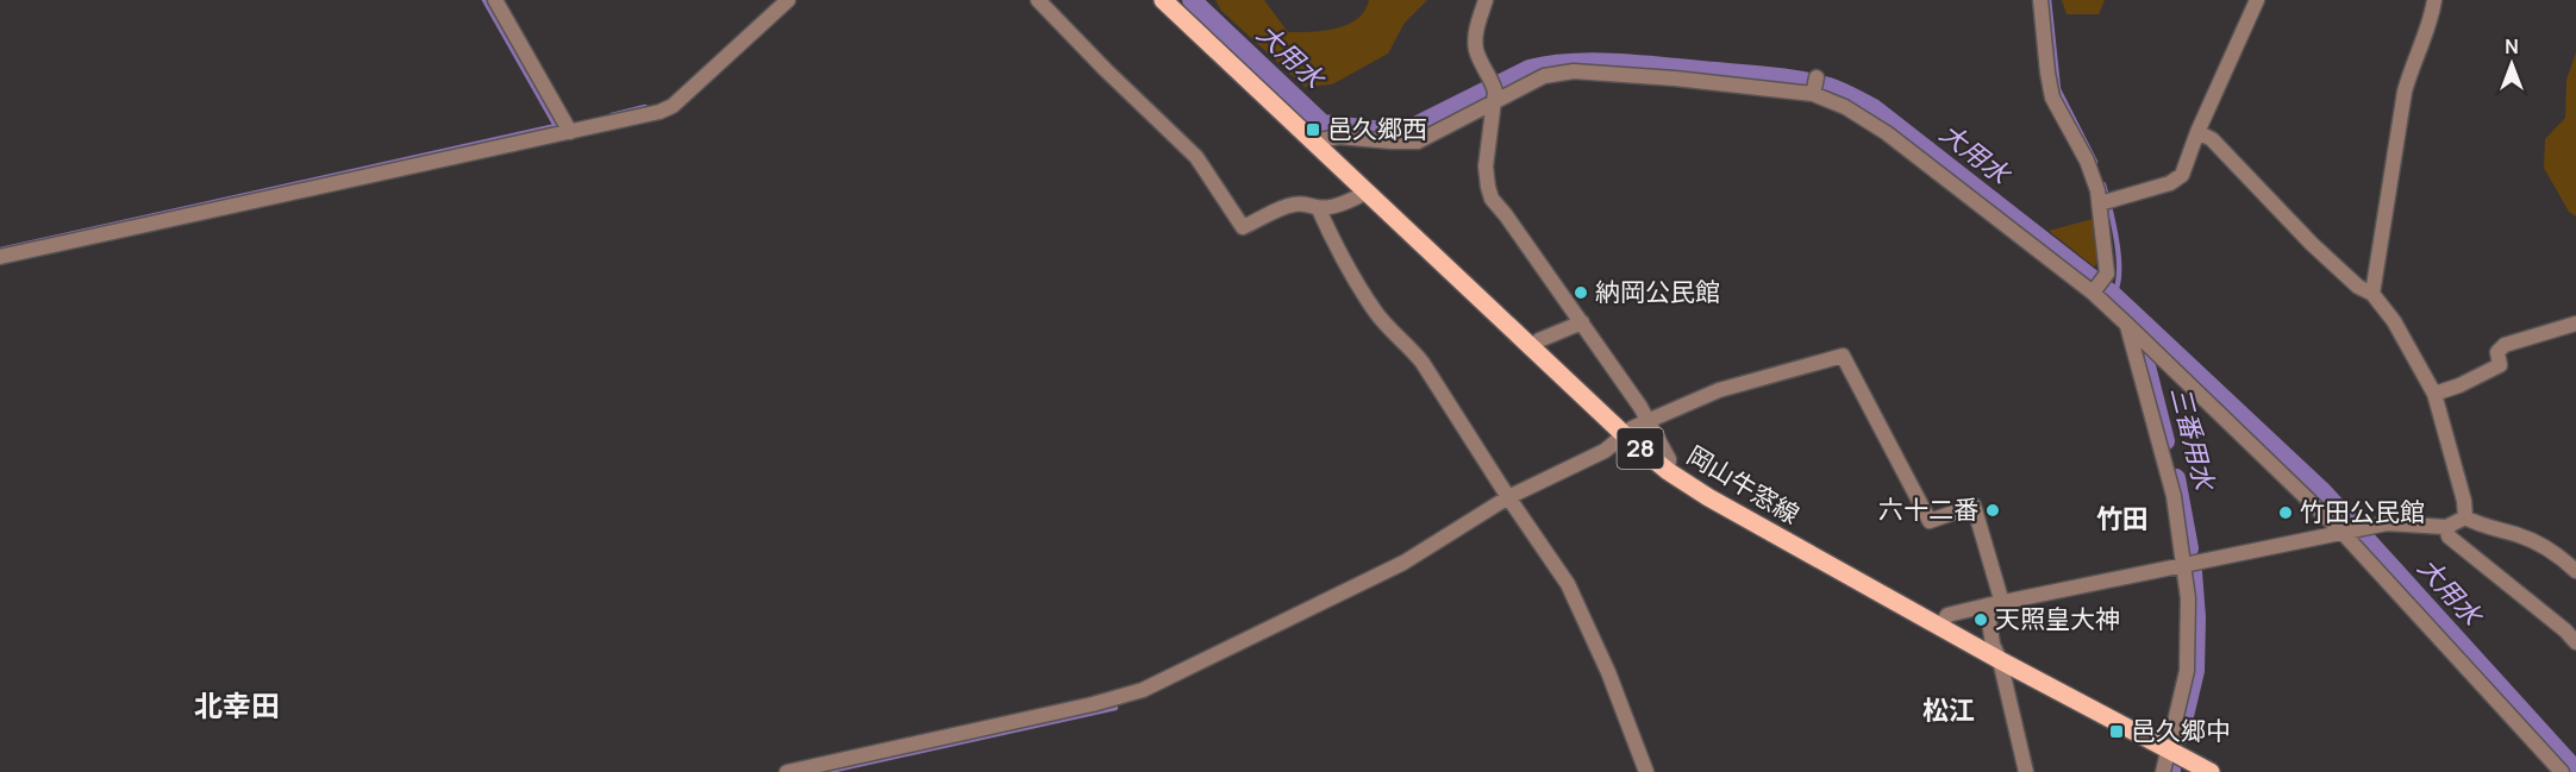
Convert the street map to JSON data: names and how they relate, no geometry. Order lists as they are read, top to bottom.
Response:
{
  "streets": {
    "main road": ["28", "岡山牛窓線"]
  },
  "districts": ["竹田", "北幸田", "松江"],
  "water": ["大用水", "三番用水"],
  "places": {
    "transit": ["邑久郷西", "邑久郷中"],
    "other": [
      "納岡公民館",
      "六十二番",
      "竹田公民館",
      "天照皇大神"
    ]
  },
  "north": "top"
}
